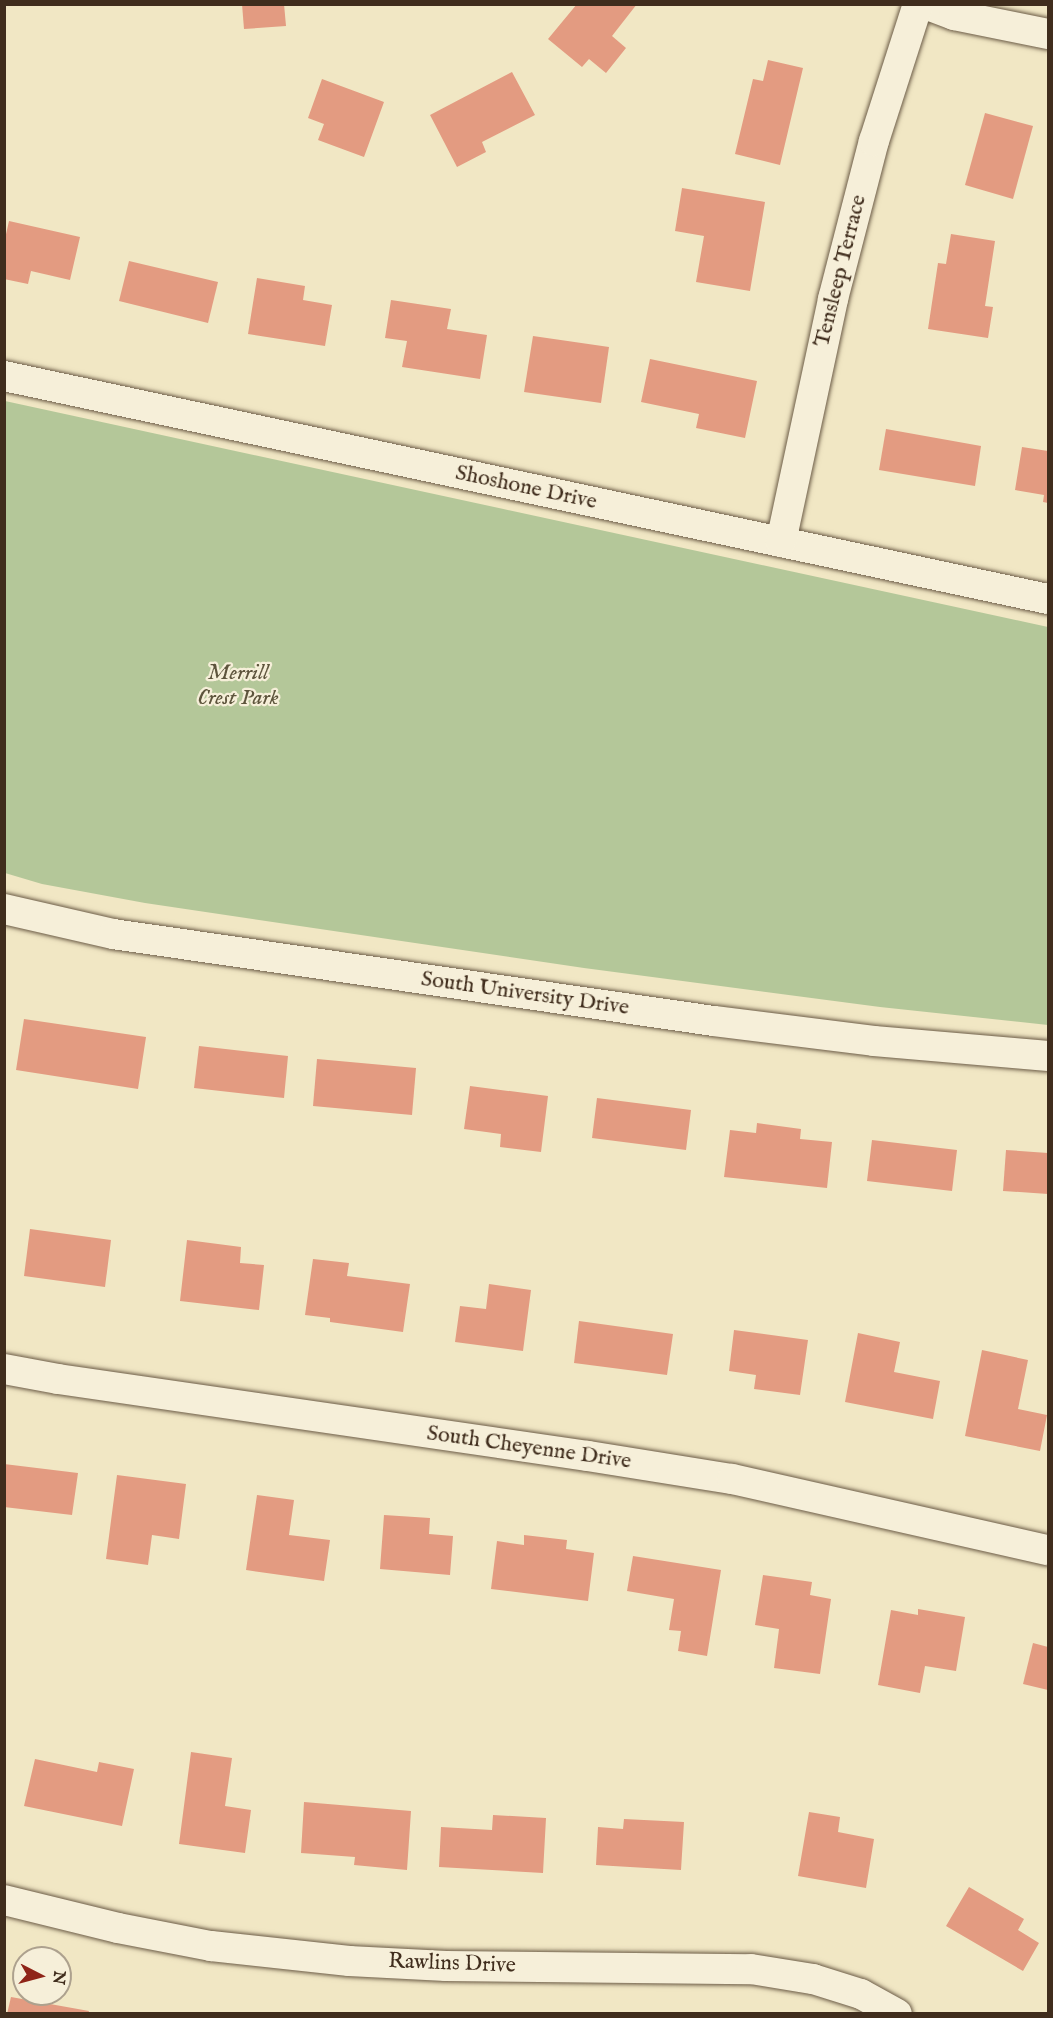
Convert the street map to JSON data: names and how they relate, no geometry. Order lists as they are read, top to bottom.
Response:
{
  "streets": {
    "street": [
      "Tensleep Terrace",
      "Shoshone Drive",
      "South University Drive",
      "South Cheyenne Drive",
      "Rawlins Drive"
    ]
  },
  "crossings": [
    ["Tensleep Terrace", "Shoshone Drive"]
  ],
  "parks": ["Merrill Crest Park"],
  "north": "right"
}
